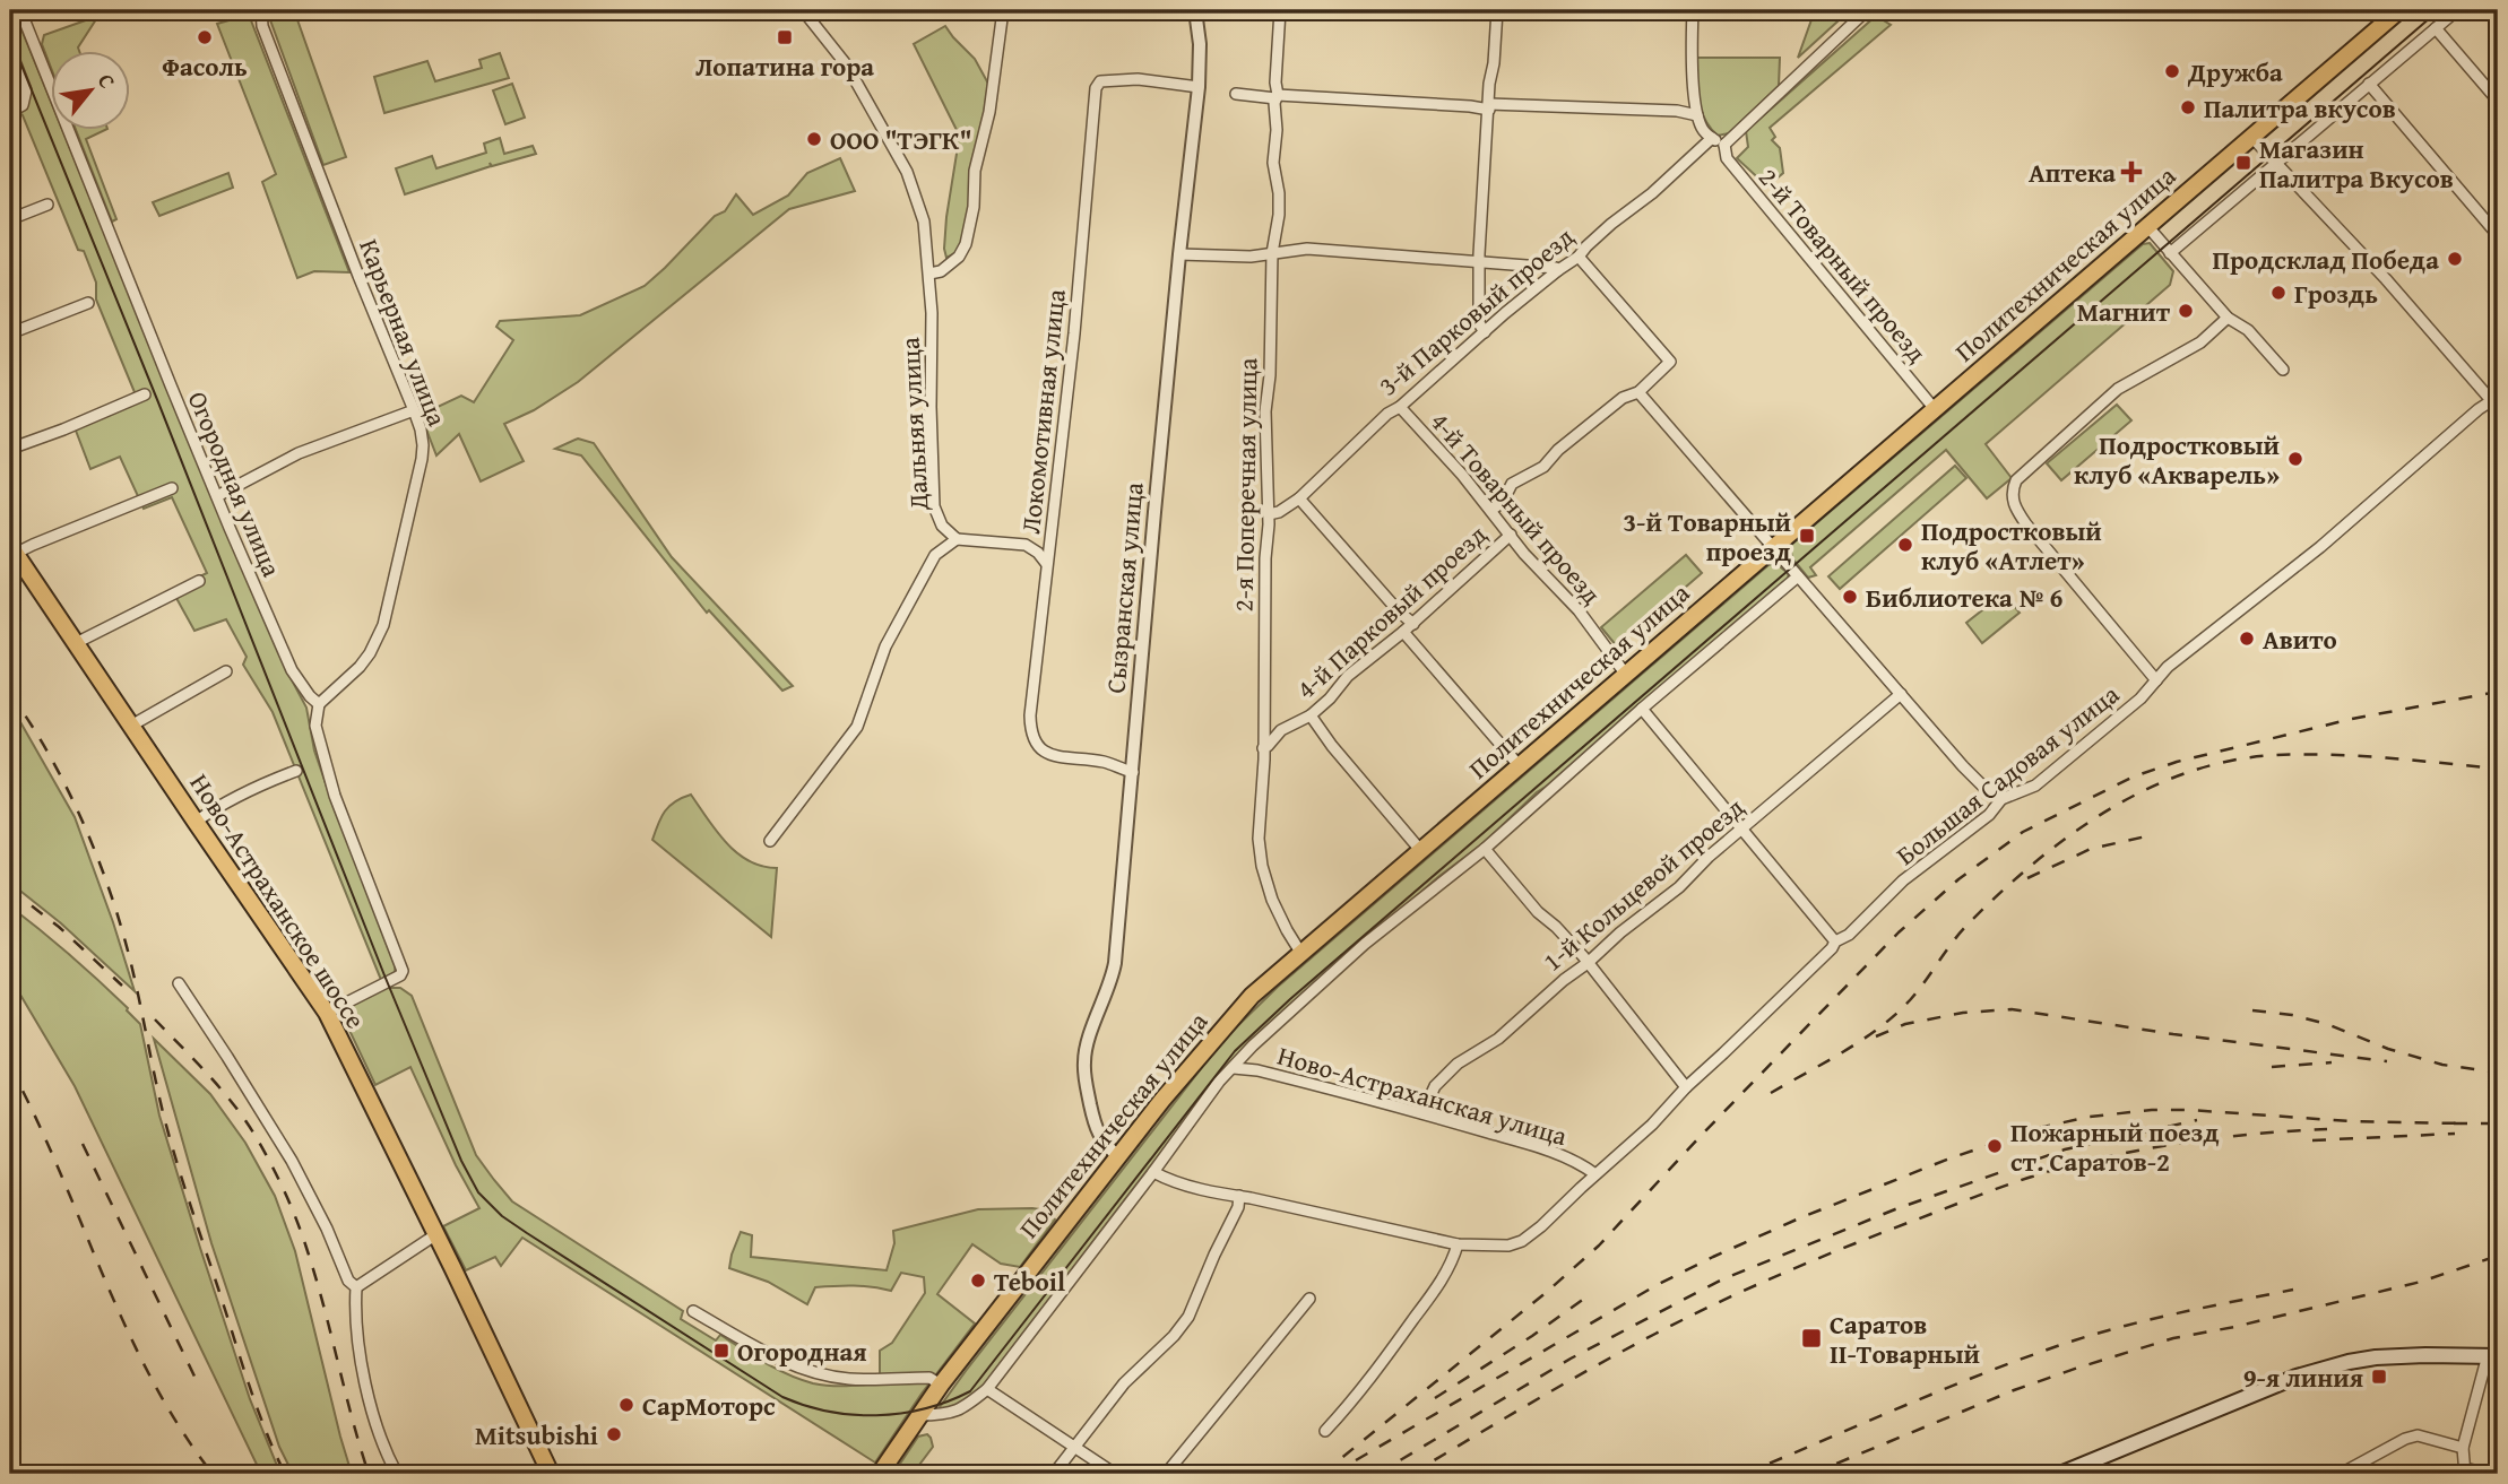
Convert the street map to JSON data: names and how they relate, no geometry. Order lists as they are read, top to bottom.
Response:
{
  "streets": {
    "main road": ["Политехническая улица", "Ново-Астраханское шоссе"],
    "street": [
      "2-й Товарный проезд",
      "3-й Парковый проезд",
      "Карьерная улица",
      "Локомотивная улица",
      "Дальняя улица",
      "Огородная улица",
      "2-я Поперечная улица",
      "4-й Товарный проезд",
      "Сызранская улица",
      "4-й Парковый проезд",
      "Большая Садовая улица",
      "1-й Кольцевой проезд",
      "Ново-Астраханская улица"
    ]
  },
  "crossings": [
    ["Политехническая улица", "2-й Товарный проезд"],
    ["Политехническая улица", "2-я Поперечная улица"],
    ["Политехническая улица", "4-й Товарный проезд"],
    ["Политехническая улица", "Сызранская улица"],
    ["3-й Парковый проезд", "2-я Поперечная улица"],
    ["3-й Парковый проезд", "4-й Товарный проезд"],
    ["3-й Парковый проезд", "4-й Парковый проезд"],
    ["Карьерная улица", "Огородная улица"],
    ["Локомотивная улица", "Сызранская улица"],
    ["2-я Поперечная улица", "4-й Парковый проезд"],
    ["4-й Товарный проезд", "4-й Парковый проезд"],
    ["Большая Садовая улица", "Ново-Астраханская улица"],
    ["1-й Кольцевой проезд", "Ново-Астраханская улица"]
  ],
  "places": {
    "other": [
      "Фасоль",
      "Дружба",
      "Палитра вкусов",
      "ООО \"ТЭГК\"",
      "Продсклад Победа",
      "Гроздь",
      "Магнит",
      "Подростковый клуб «Акварель»",
      "Подростковый клуб «Атлет»",
      "Библиотека № 6",
      "Авито",
      "Пожарный поезд ст. Саратов-2",
      "Teboil",
      "СарМоторс",
      "Mitsubishi"
    ],
    "transit": [
      "Лопатина гора",
      "Магазин Палитра Вкусов",
      "3-й Товарный проезд",
      "Саратов II-Товарный",
      "Огородная",
      "9-я линия"
    ],
    "health": ["Аптека"]
  },
  "north": "top right"
}
